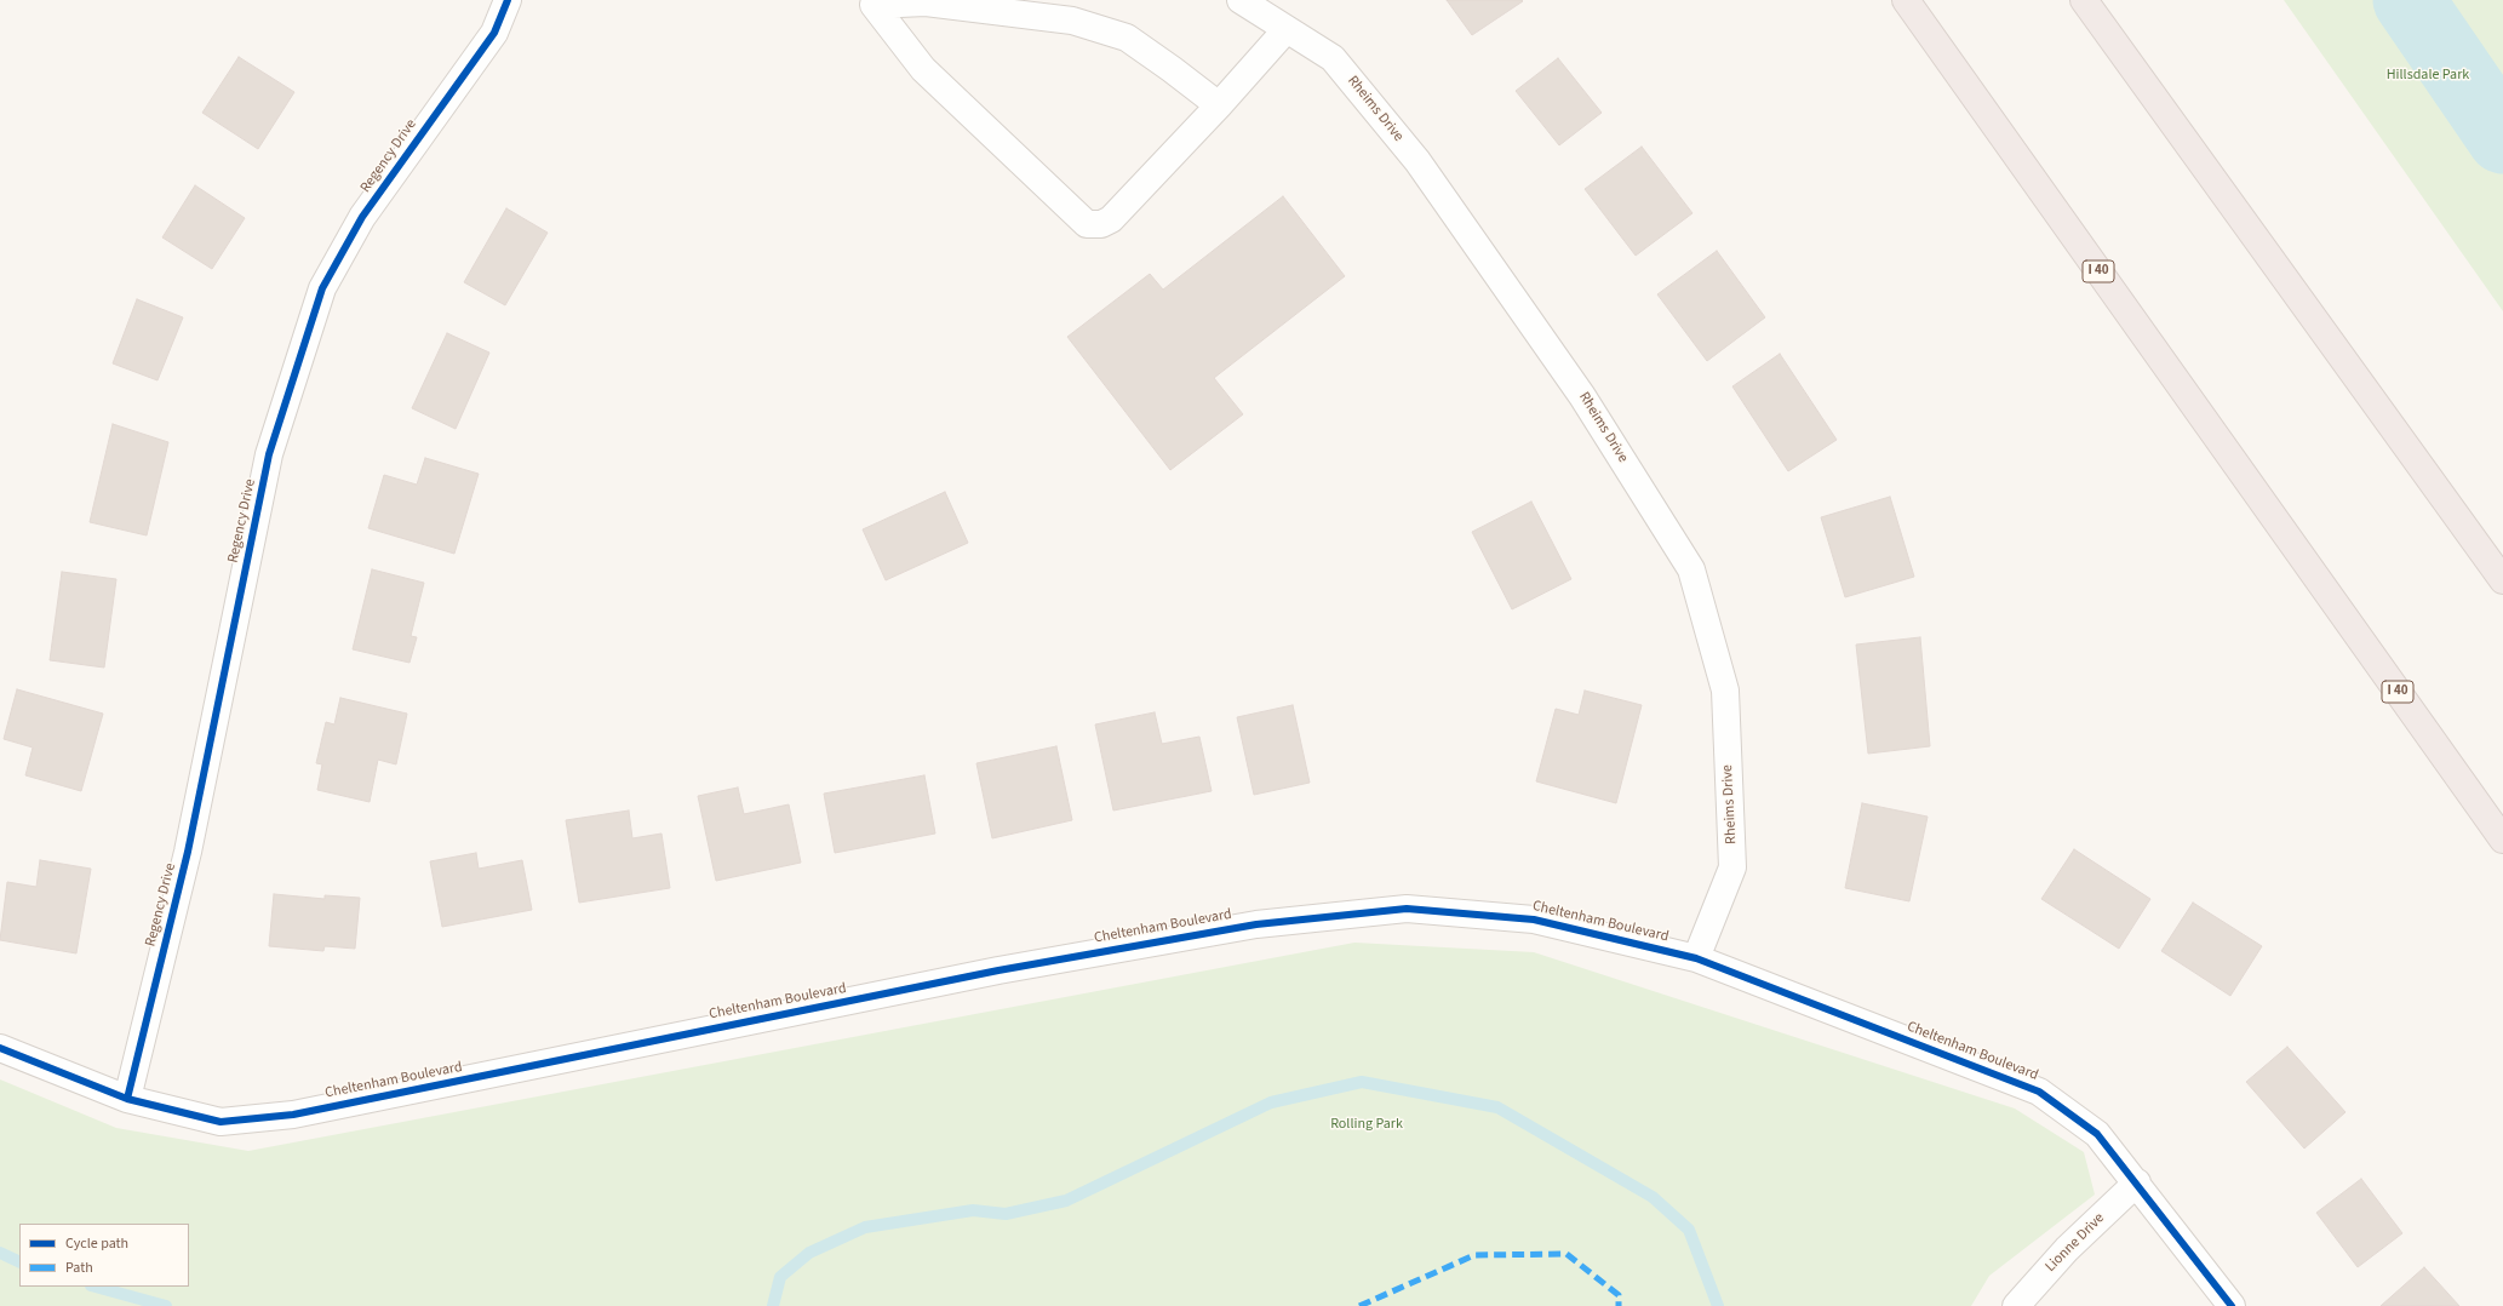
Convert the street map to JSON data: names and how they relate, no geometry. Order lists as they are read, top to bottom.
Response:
{
  "streets": {
    "highway": ["I 40"],
    "street": [
      "Rheims Drive",
      "Regency Drive",
      "Cheltenham Boulevard",
      "Lionne Drive"
    ]
  },
  "crossings": [
    ["Rheims Drive", "Cheltenham Boulevard"],
    ["Regency Drive", "Cheltenham Boulevard"],
    ["Cheltenham Boulevard", "Lionne Drive"]
  ],
  "parks": ["Hillsdale Park", "Rolling Park"],
  "legend": ["Cycle path", "Path"]
}
